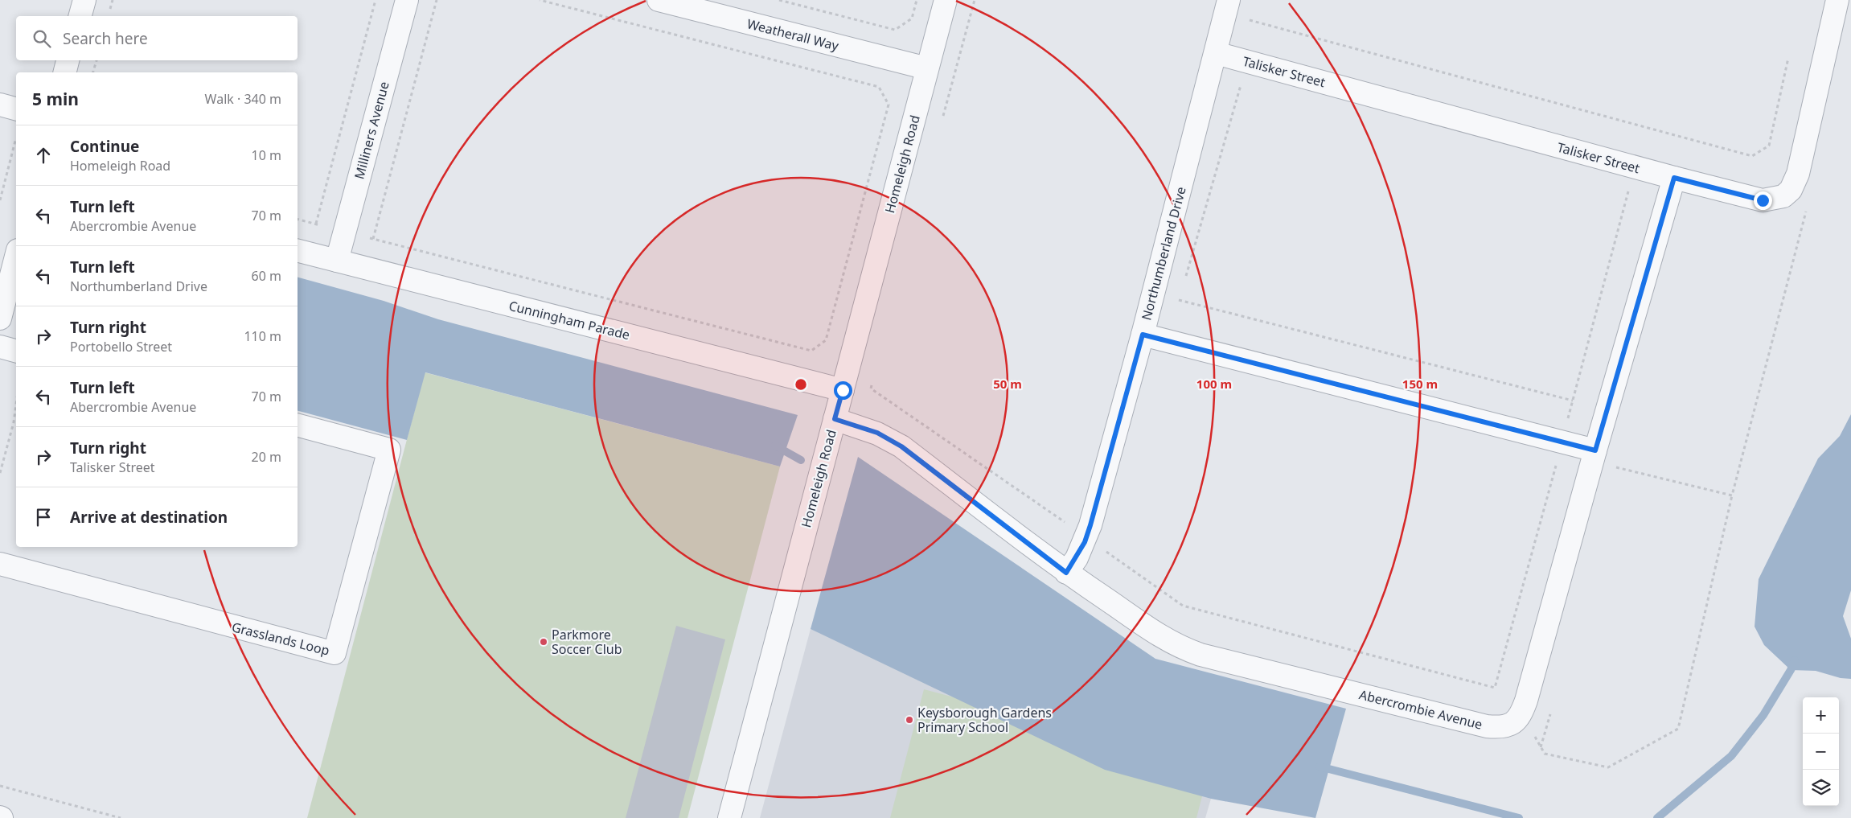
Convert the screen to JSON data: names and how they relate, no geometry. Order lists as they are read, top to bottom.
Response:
{
  "streets": {
    "street": [
      "Weatherall Way",
      "Talisker Street",
      "Milliners Avenue",
      "Homeleigh Road",
      "Northumberland Drive",
      "Cunningham Parade",
      "Grasslands Loop",
      "Abercrombie Avenue"
    ]
  },
  "crossings": [
    ["Weatherall Way", "Homeleigh Road"],
    ["Talisker Street", "Northumberland Drive"],
    ["Milliners Avenue", "Cunningham Parade"],
    ["Homeleigh Road", "Cunningham Parade"],
    ["Homeleigh Road", "Abercrombie Avenue"],
    ["Northumberland Drive", "Abercrombie Avenue"]
  ],
  "places": ["Parkmore Soccer Club", "Keysborough Gardens Primary School"],
  "page": {
    "search": "Search here",
    "heading": ["5 min", "Walk · 340 m"],
    "list": [
      ["Continue", "Homeleigh Road", "10 m"],
      ["Turn left", "Abercrombie Avenue", "70 m"],
      ["Turn left", "Northumberland Drive", "60 m"],
      ["Turn right", "Portobello Street", "110 m"],
      ["Turn left", "Abercrombie Avenue", "70 m"],
      ["Turn right", "Talisker Street", "20 m"],
      "Arrive at destination"
    ],
    "map_buttons": ["+", "−"]
  },
  "rings": ["50 m", "100 m", "150 m"]
}
